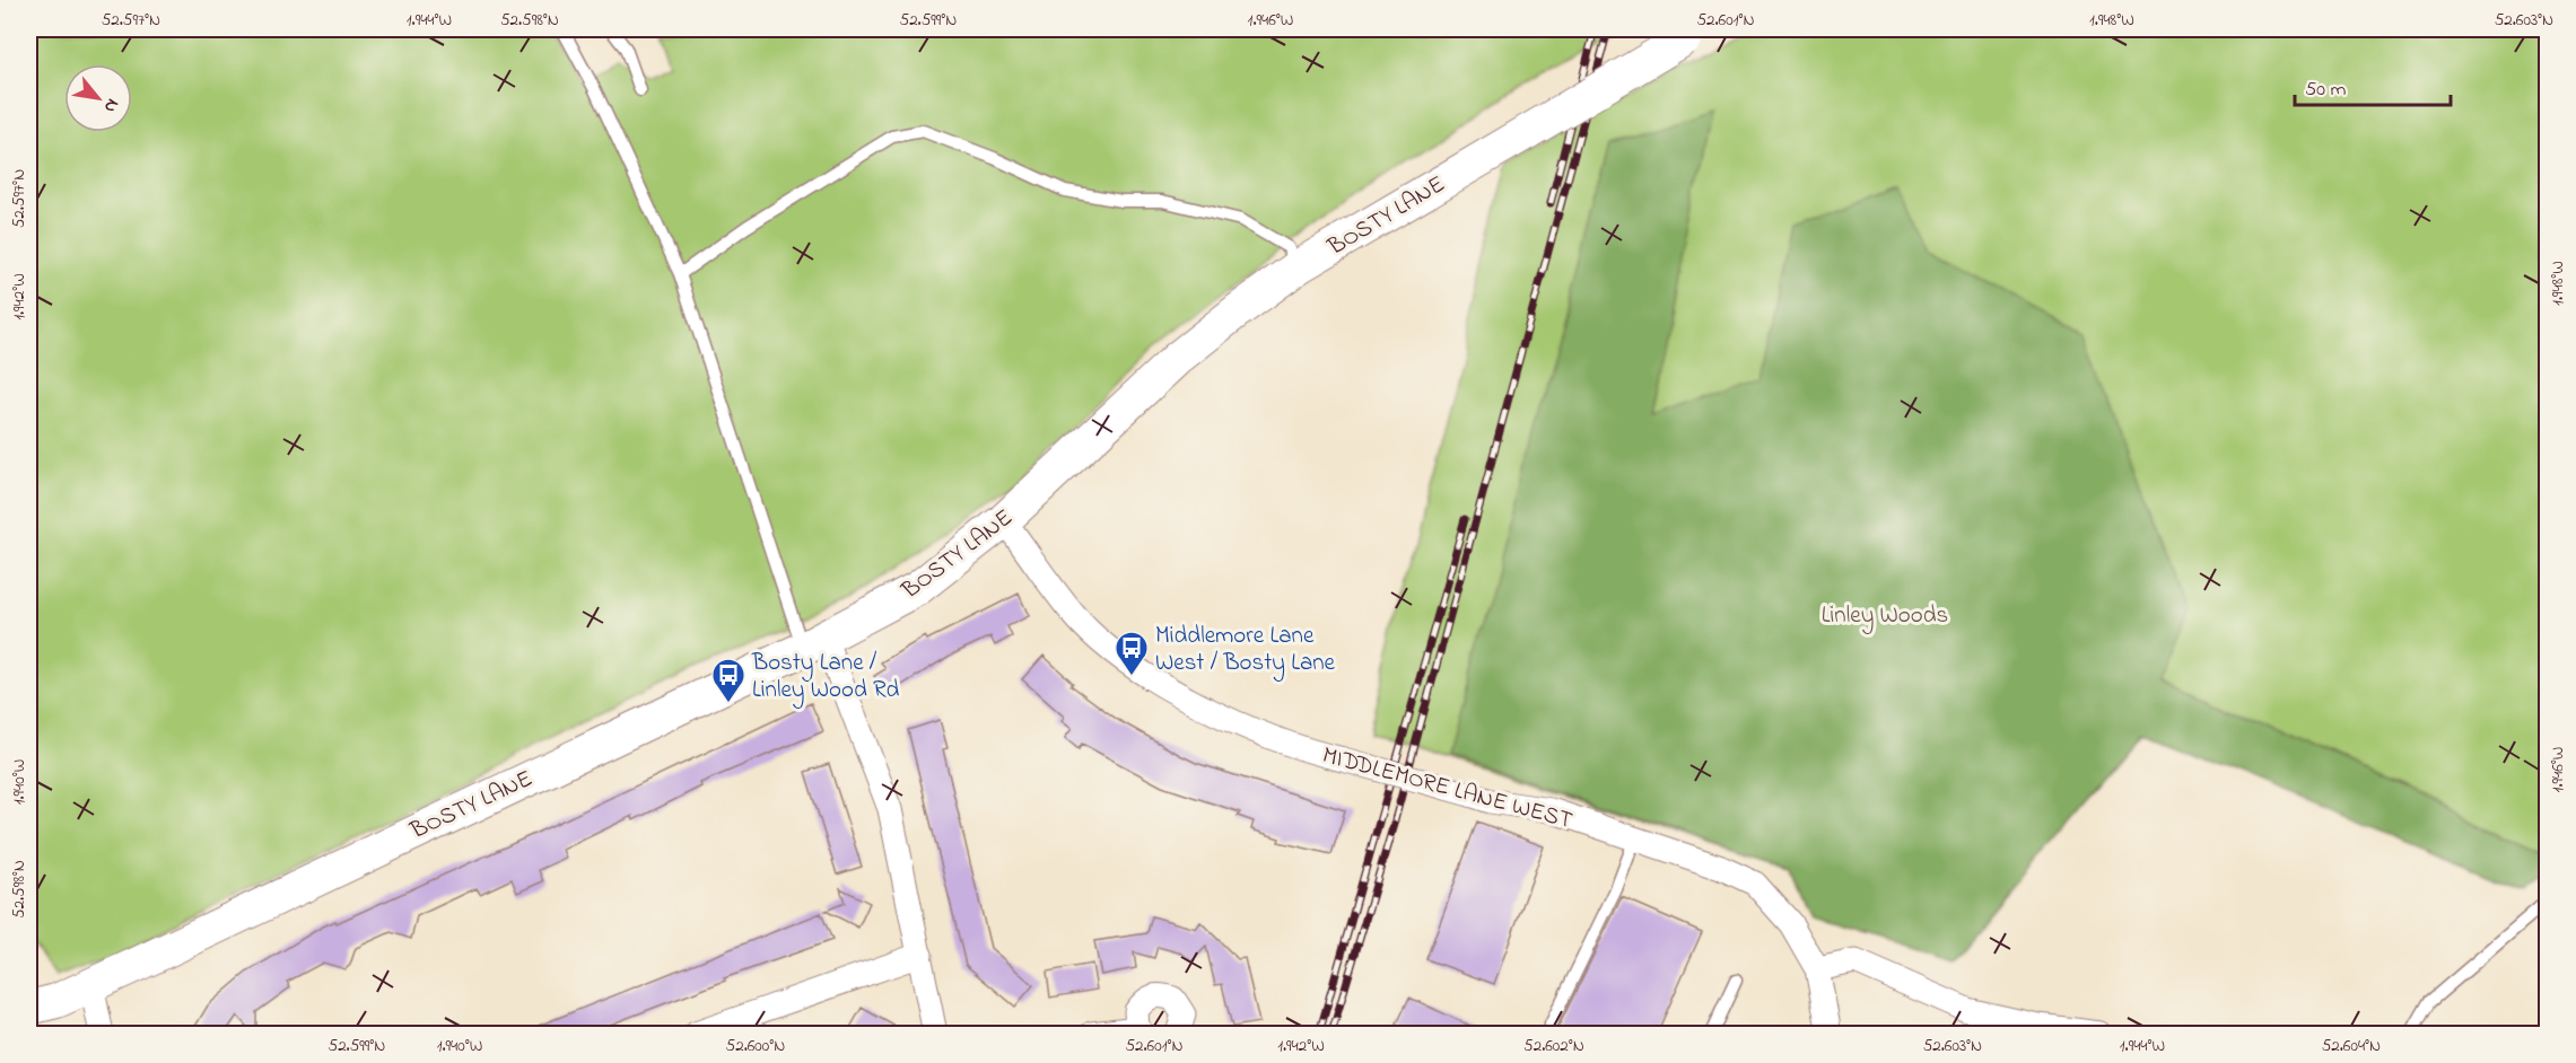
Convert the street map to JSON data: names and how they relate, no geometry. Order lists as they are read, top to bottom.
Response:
{
  "streets": {
    "main road": ["BOSTY LANE"],
    "street": ["MIDDLEMORE LANE WEST"]
  },
  "crossings": [
    ["BOSTY LANE", "MIDDLEMORE LANE WEST"]
  ],
  "parks": ["Linley Woods"],
  "places": {
    "bus stop": ["Middlemore Lane West / Bosty Lane", "Bosty Lane / Linley Wood Rd"]
  },
  "scale_bar": "50 m",
  "north": "bottom right",
  "coordinates": [
    "52.597°N",
    "1.944°W",
    "52.598°N",
    "52.599°N",
    "1.946°W",
    "52.601°N",
    "1.948°W",
    "52.603°N",
    "1.942°W",
    "1.940°W",
    "52.600°N",
    "52.602°N",
    "52.604°N"
  ]
}
